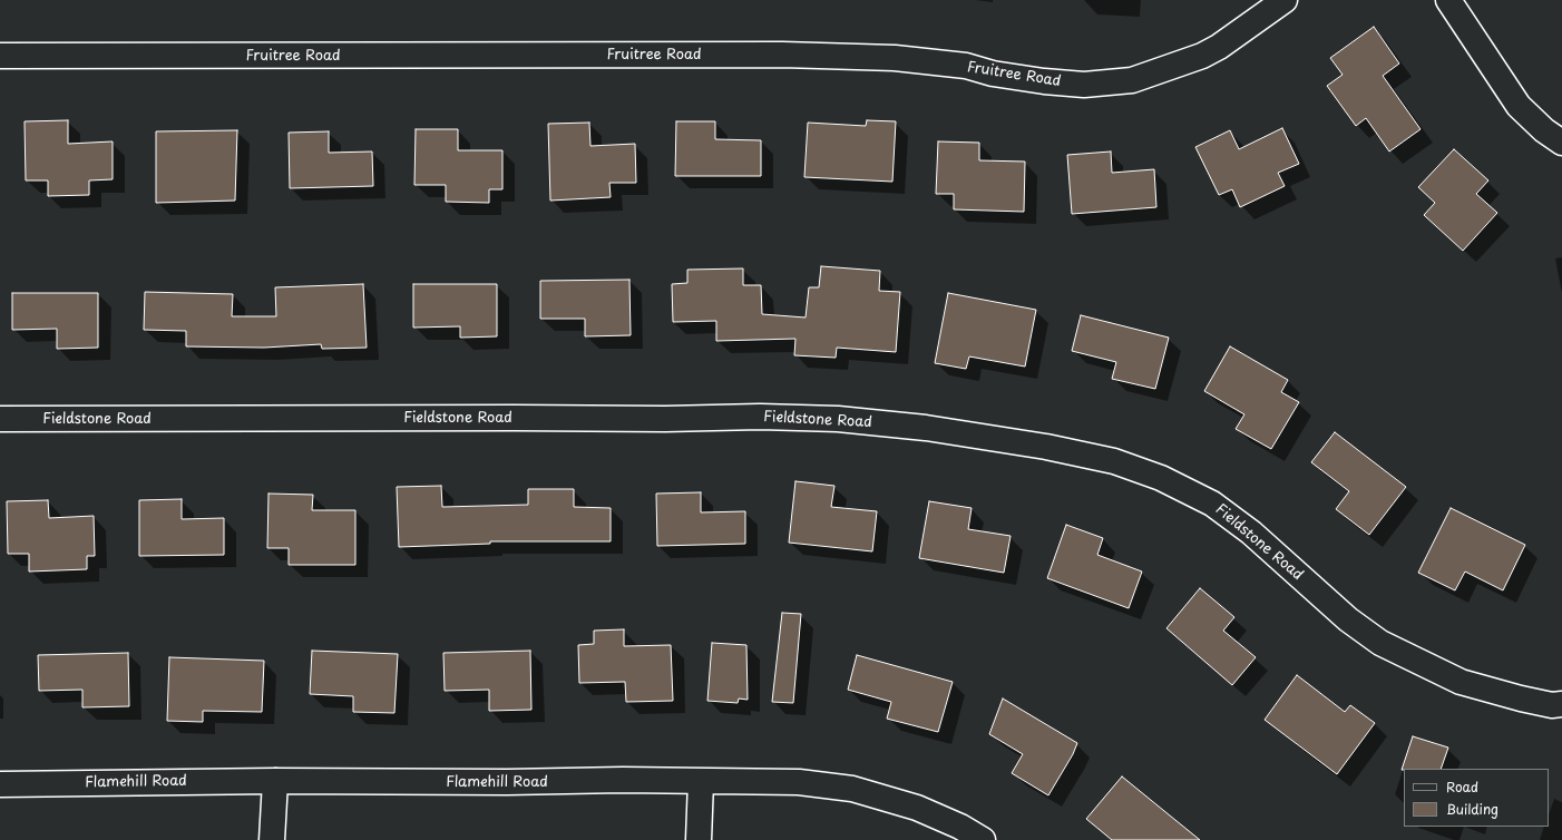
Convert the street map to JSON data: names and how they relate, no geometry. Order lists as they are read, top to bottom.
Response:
{
  "streets": {
    "street": ["Fruitree Road", "Fieldstone Road", "Flamehill Road"]
  },
  "legend": ["Road", "Building"]
}
